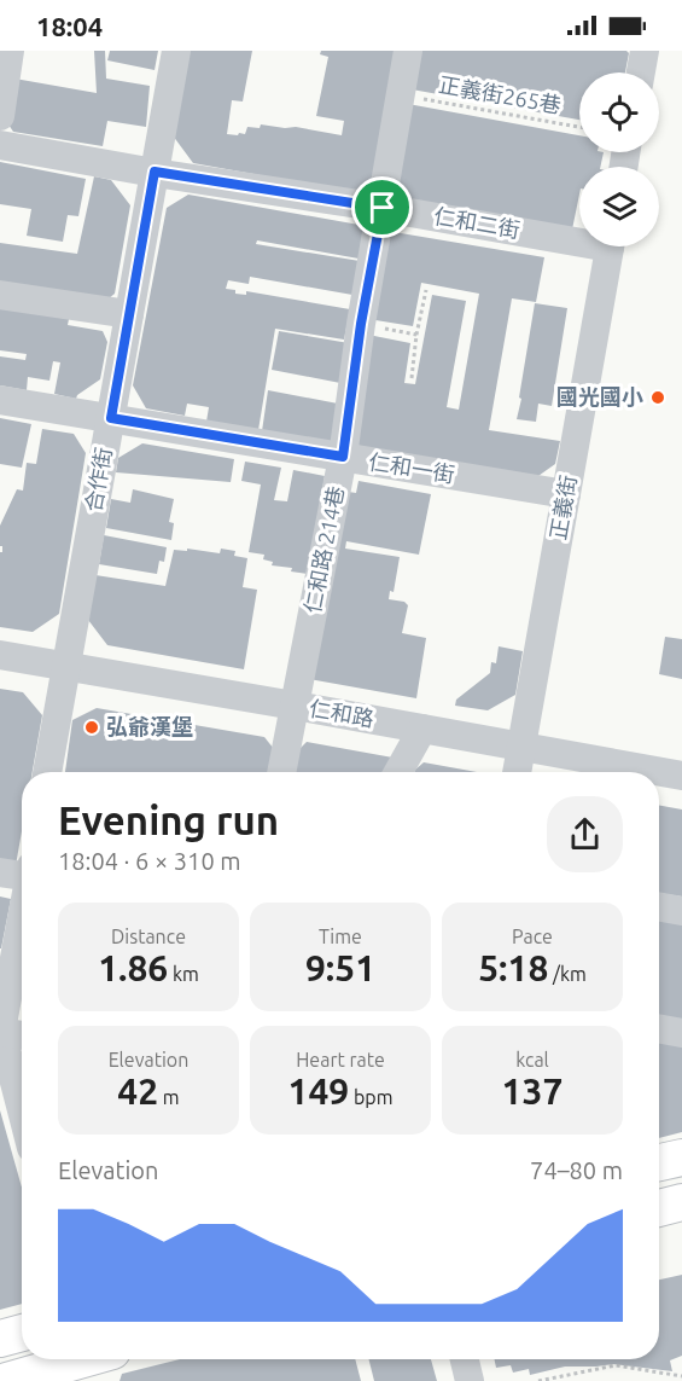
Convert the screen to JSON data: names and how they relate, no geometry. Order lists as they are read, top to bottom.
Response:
{
  "streets": {
    "street": [
      "仁和二街",
      "仁和一街",
      "合作街",
      "正義街",
      "仁和路 214巷",
      "仁和路"
    ],
    "path": ["正義街265巷"]
  },
  "crossings": [
    ["正義街265巷", "仁和路 214巷"],
    ["仁和二街", "合作街"],
    ["仁和二街", "仁和路 214巷"],
    ["仁和一街", "合作街"],
    ["仁和一街", "正義街"],
    ["仁和一街", "仁和路 214巷"],
    ["合作街", "仁和路"],
    ["正義街", "仁和路"],
    ["仁和路 214巷", "仁和路"]
  ],
  "places": ["國光國小", "弘爺漢堡"],
  "page": {
    "status": "18:04",
    "heading": ["Evening run", "18:04 · 6 × 310 m"],
    "stats": [
      ["Distance", "1.86 km"],
      ["Time", "9:51"],
      ["Pace", "5:18 /km"],
      ["Elevation", "42 m"],
      ["Heart rate", "149 bpm"],
      ["kcal", "137"]
    ],
    "chart": ["Elevation", "74–80 m"]
  }
}
